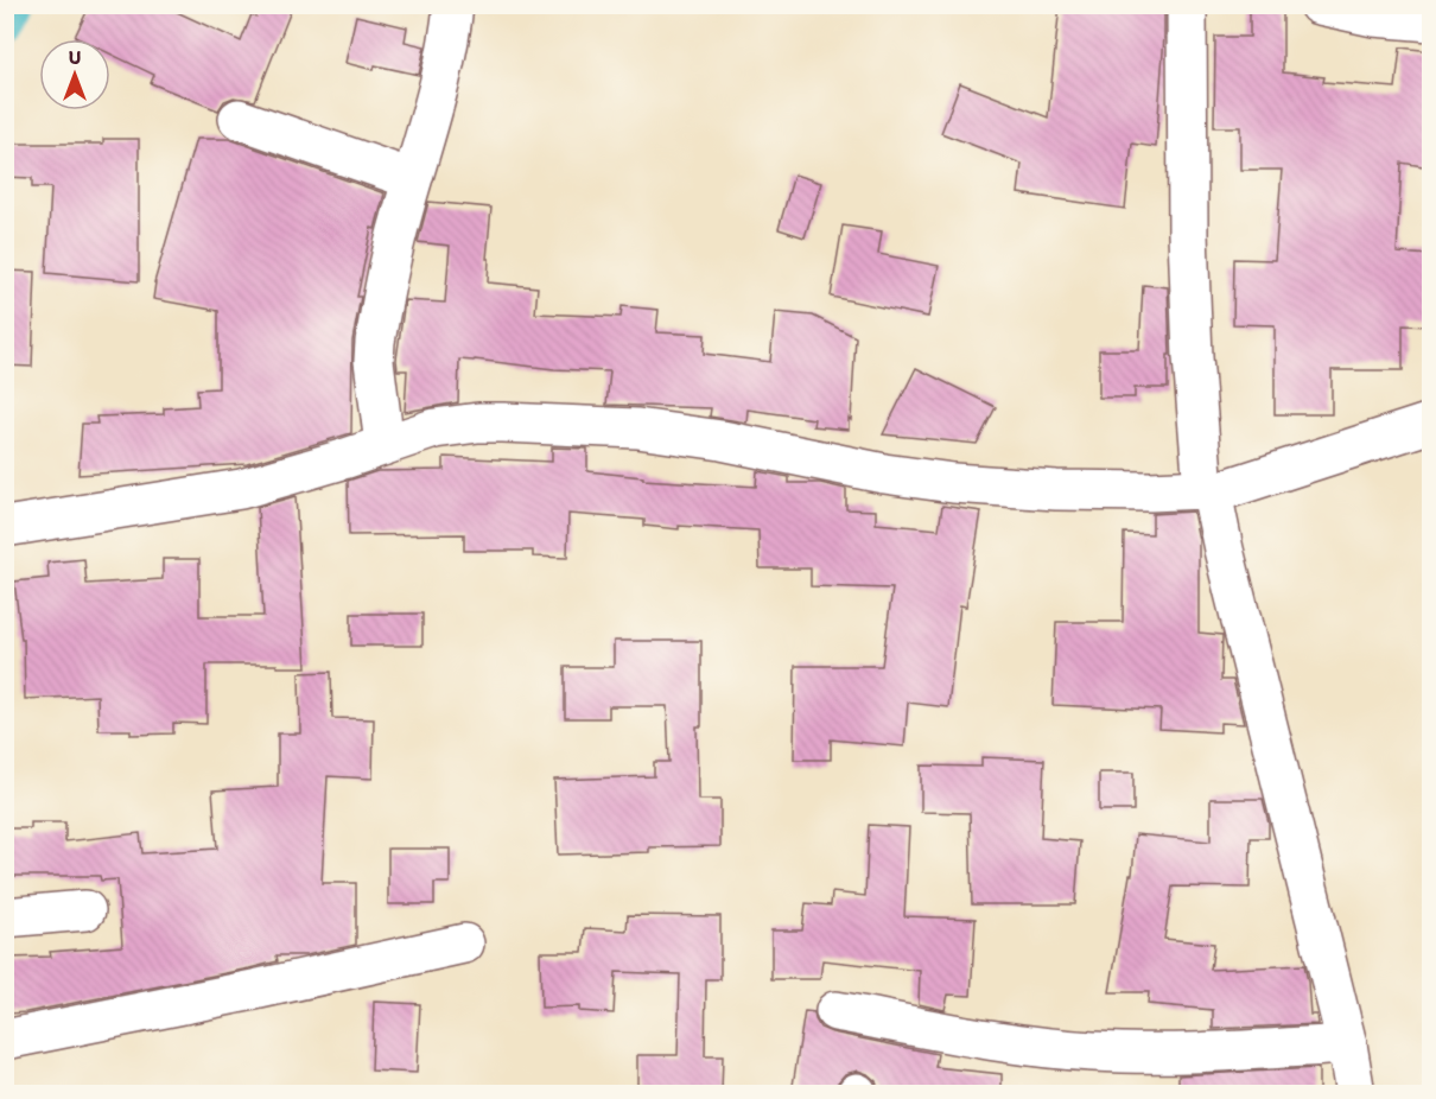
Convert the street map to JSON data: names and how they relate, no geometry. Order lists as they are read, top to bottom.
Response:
{
  "north": "top"
}
